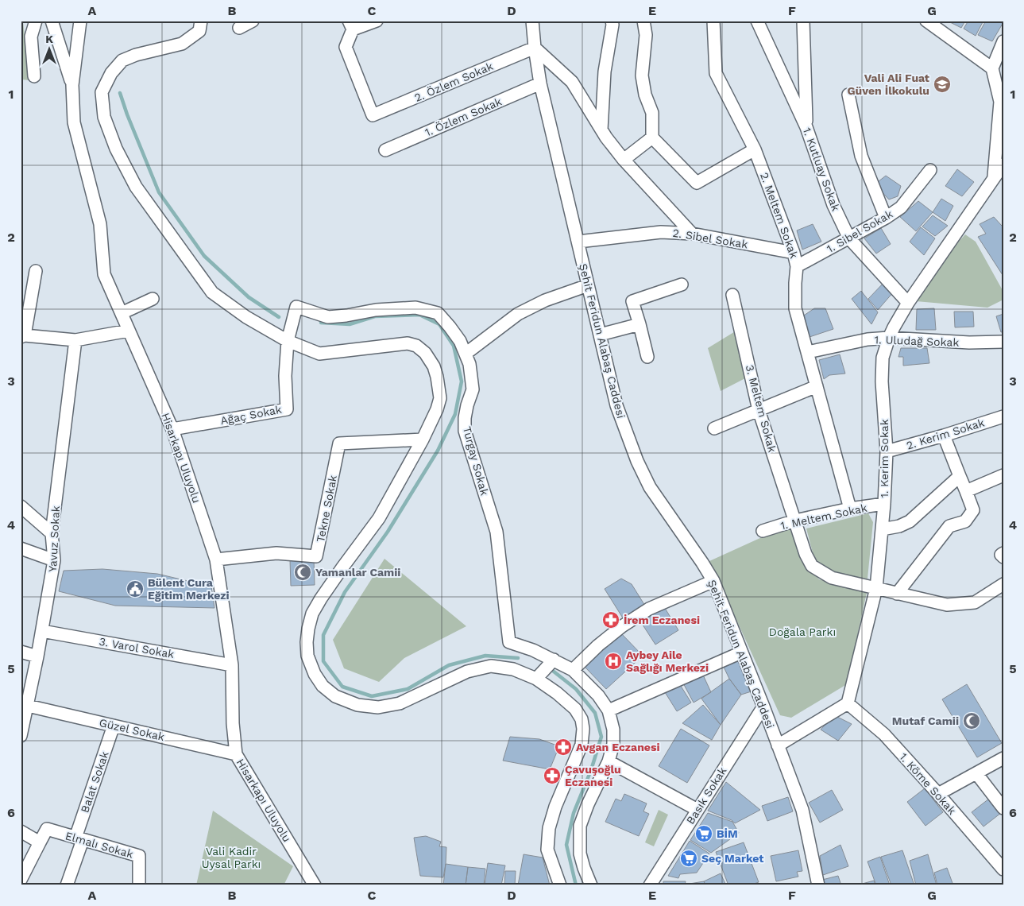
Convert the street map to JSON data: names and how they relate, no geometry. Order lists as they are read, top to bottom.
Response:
{
  "streets": {
    "street": [
      "2. Özlem Sokak",
      "1. Özlem Sokak",
      "1. Kutluay Sokak",
      "2. Meltem Sokak",
      "1. Sibel Sokak",
      "2. Sibel Sokak",
      "Şehit Feridun Alabaş Caddesi",
      "1. Uludağ Sokak",
      "3. Meltem Sokak",
      "Ağaç Sokak",
      "2. Kerim Sokak",
      "Hisarkapı Uluyolu",
      "1. Kerim Sokak",
      "Turgay Sokak",
      "Tekne Sokak",
      "1. Meltem Sokak",
      "Yavuz Sokak",
      "3. Varol Sokak",
      "Güzel Sokak",
      "Balat Sokak",
      "1. Köme Sokak",
      "Basık Sokak",
      "Elmalı Sokak"
    ]
  },
  "crossings": [
    ["2. Özlem Sokak", "Şehit Feridun Alabaş Caddesi"],
    ["1. Özlem Sokak", "Şehit Feridun Alabaş Caddesi"],
    ["1. Kutluay Sokak", "1. Sibel Sokak"],
    ["1. Kutluay Sokak", "1. Kerim Sokak"],
    ["2. Meltem Sokak", "1. Sibel Sokak"],
    ["2. Meltem Sokak", "2. Sibel Sokak"],
    ["2. Meltem Sokak", "1. Uludağ Sokak"],
    ["2. Meltem Sokak", "1. Meltem Sokak"],
    ["2. Sibel Sokak", "Şehit Feridun Alabaş Caddesi"],
    ["Şehit Feridun Alabaş Caddesi", "Basık Sokak"],
    ["1. Uludağ Sokak", "1. Kerim Sokak"],
    ["3. Meltem Sokak", "1. Kerim Sokak"],
    ["3. Meltem Sokak", "1. Meltem Sokak"],
    ["Ağaç Sokak", "Hisarkapı Uluyolu"],
    ["Ağaç Sokak", "Turgay Sokak"],
    ["2. Kerim Sokak", "1. Kerim Sokak"],
    ["Hisarkapı Uluyolu", "Tekne Sokak"],
    ["Hisarkapı Uluyolu", "3. Varol Sokak"],
    ["Hisarkapı Uluyolu", "Güzel Sokak"],
    ["1. Kerim Sokak", "1. Meltem Sokak"],
    ["1. Kerim Sokak", "1. Köme Sokak"],
    ["Yavuz Sokak", "3. Varol Sokak"],
    ["Yavuz Sokak", "Güzel Sokak"],
    ["Güzel Sokak", "Balat Sokak"],
    ["Balat Sokak", "Elmalı Sokak"]
  ],
  "parks": ["Doğala Parkı", "Vali Kadir Uysal Parkı"],
  "places": {
    "school or university": ["Vali Ali Fuat Güven İlkokulu"],
    "mosque": ["Yamanlar Camii", "Mutaf Camii"],
    "public building": ["Bülent Cura Eğitim Merkezi"],
    "pharmacy": ["İrem Eczanesi", "Avgan Eczanesi", "Çavuşoğlu Eczanesi"],
    "hospital": ["Aybey Aile Sağlığı Merkezi"],
    "supermarket": ["BİM", "Seç Market"]
  },
  "north": "top",
  "grid": {
    "columns": [
      "A",
      "B",
      "C",
      "D",
      "E",
      "F",
      "G"
    ],
    "rows": [
      "1",
      "2",
      "3",
      "4",
      "5",
      "6"
    ]
  }
}
